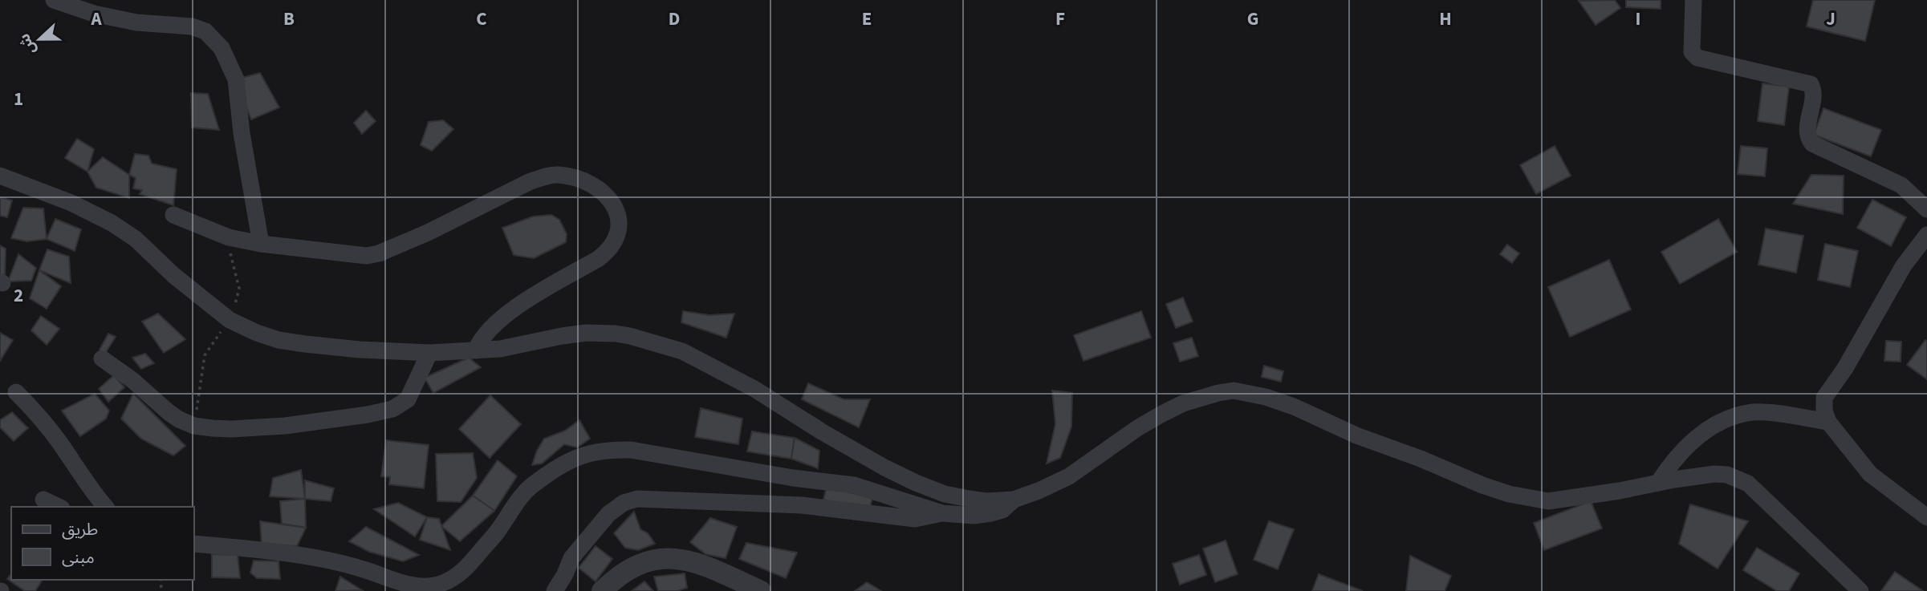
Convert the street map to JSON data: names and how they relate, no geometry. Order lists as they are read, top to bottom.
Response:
{
  "legend": ["طريق", "مبنى"],
  "north": "left",
  "grid": {
    "columns": [
      "A",
      "B",
      "C",
      "D",
      "E",
      "F",
      "G",
      "H",
      "I",
      "J"
    ],
    "rows": ["1", "2"]
  }
}
